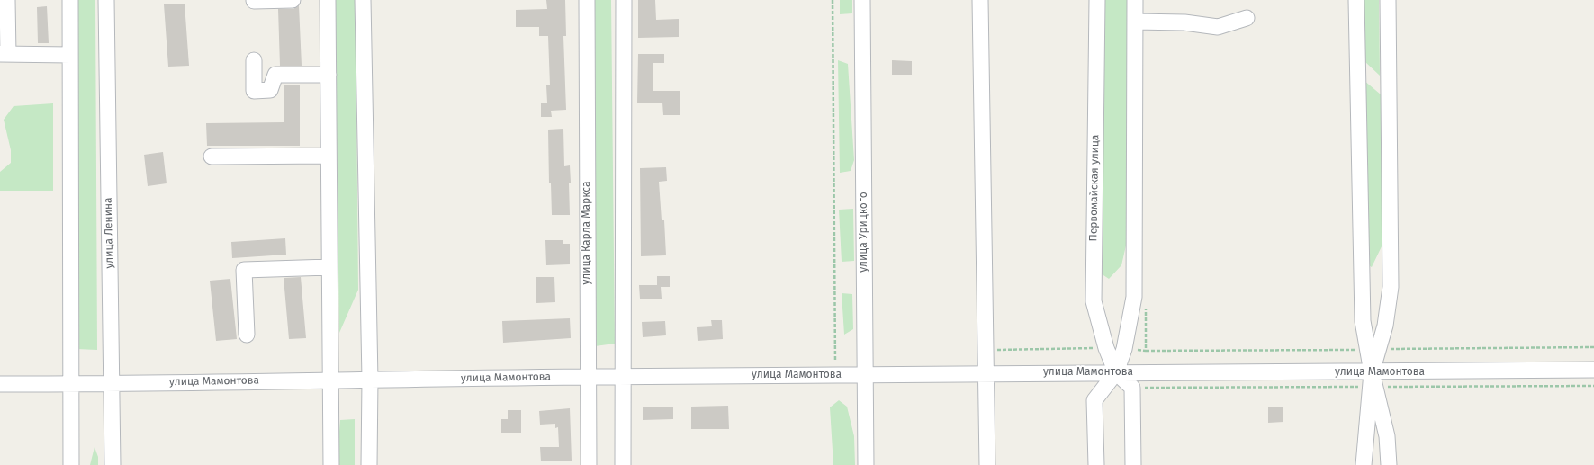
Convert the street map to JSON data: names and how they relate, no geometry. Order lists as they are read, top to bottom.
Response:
{
  "streets": {
    "street": [
      "Первомайская улица",
      "улица Урицкого",
      "улица Ленина",
      "улица Карла Маркса",
      "улица Мамонтова"
    ]
  },
  "crossings": [
    ["Первомайская улица", "улица Мамонтова"],
    ["улица Урицкого", "улица Мамонтова"],
    ["улица Ленина", "улица Мамонтова"],
    ["улица Карла Маркса", "улица Мамонтова"]
  ]
}
